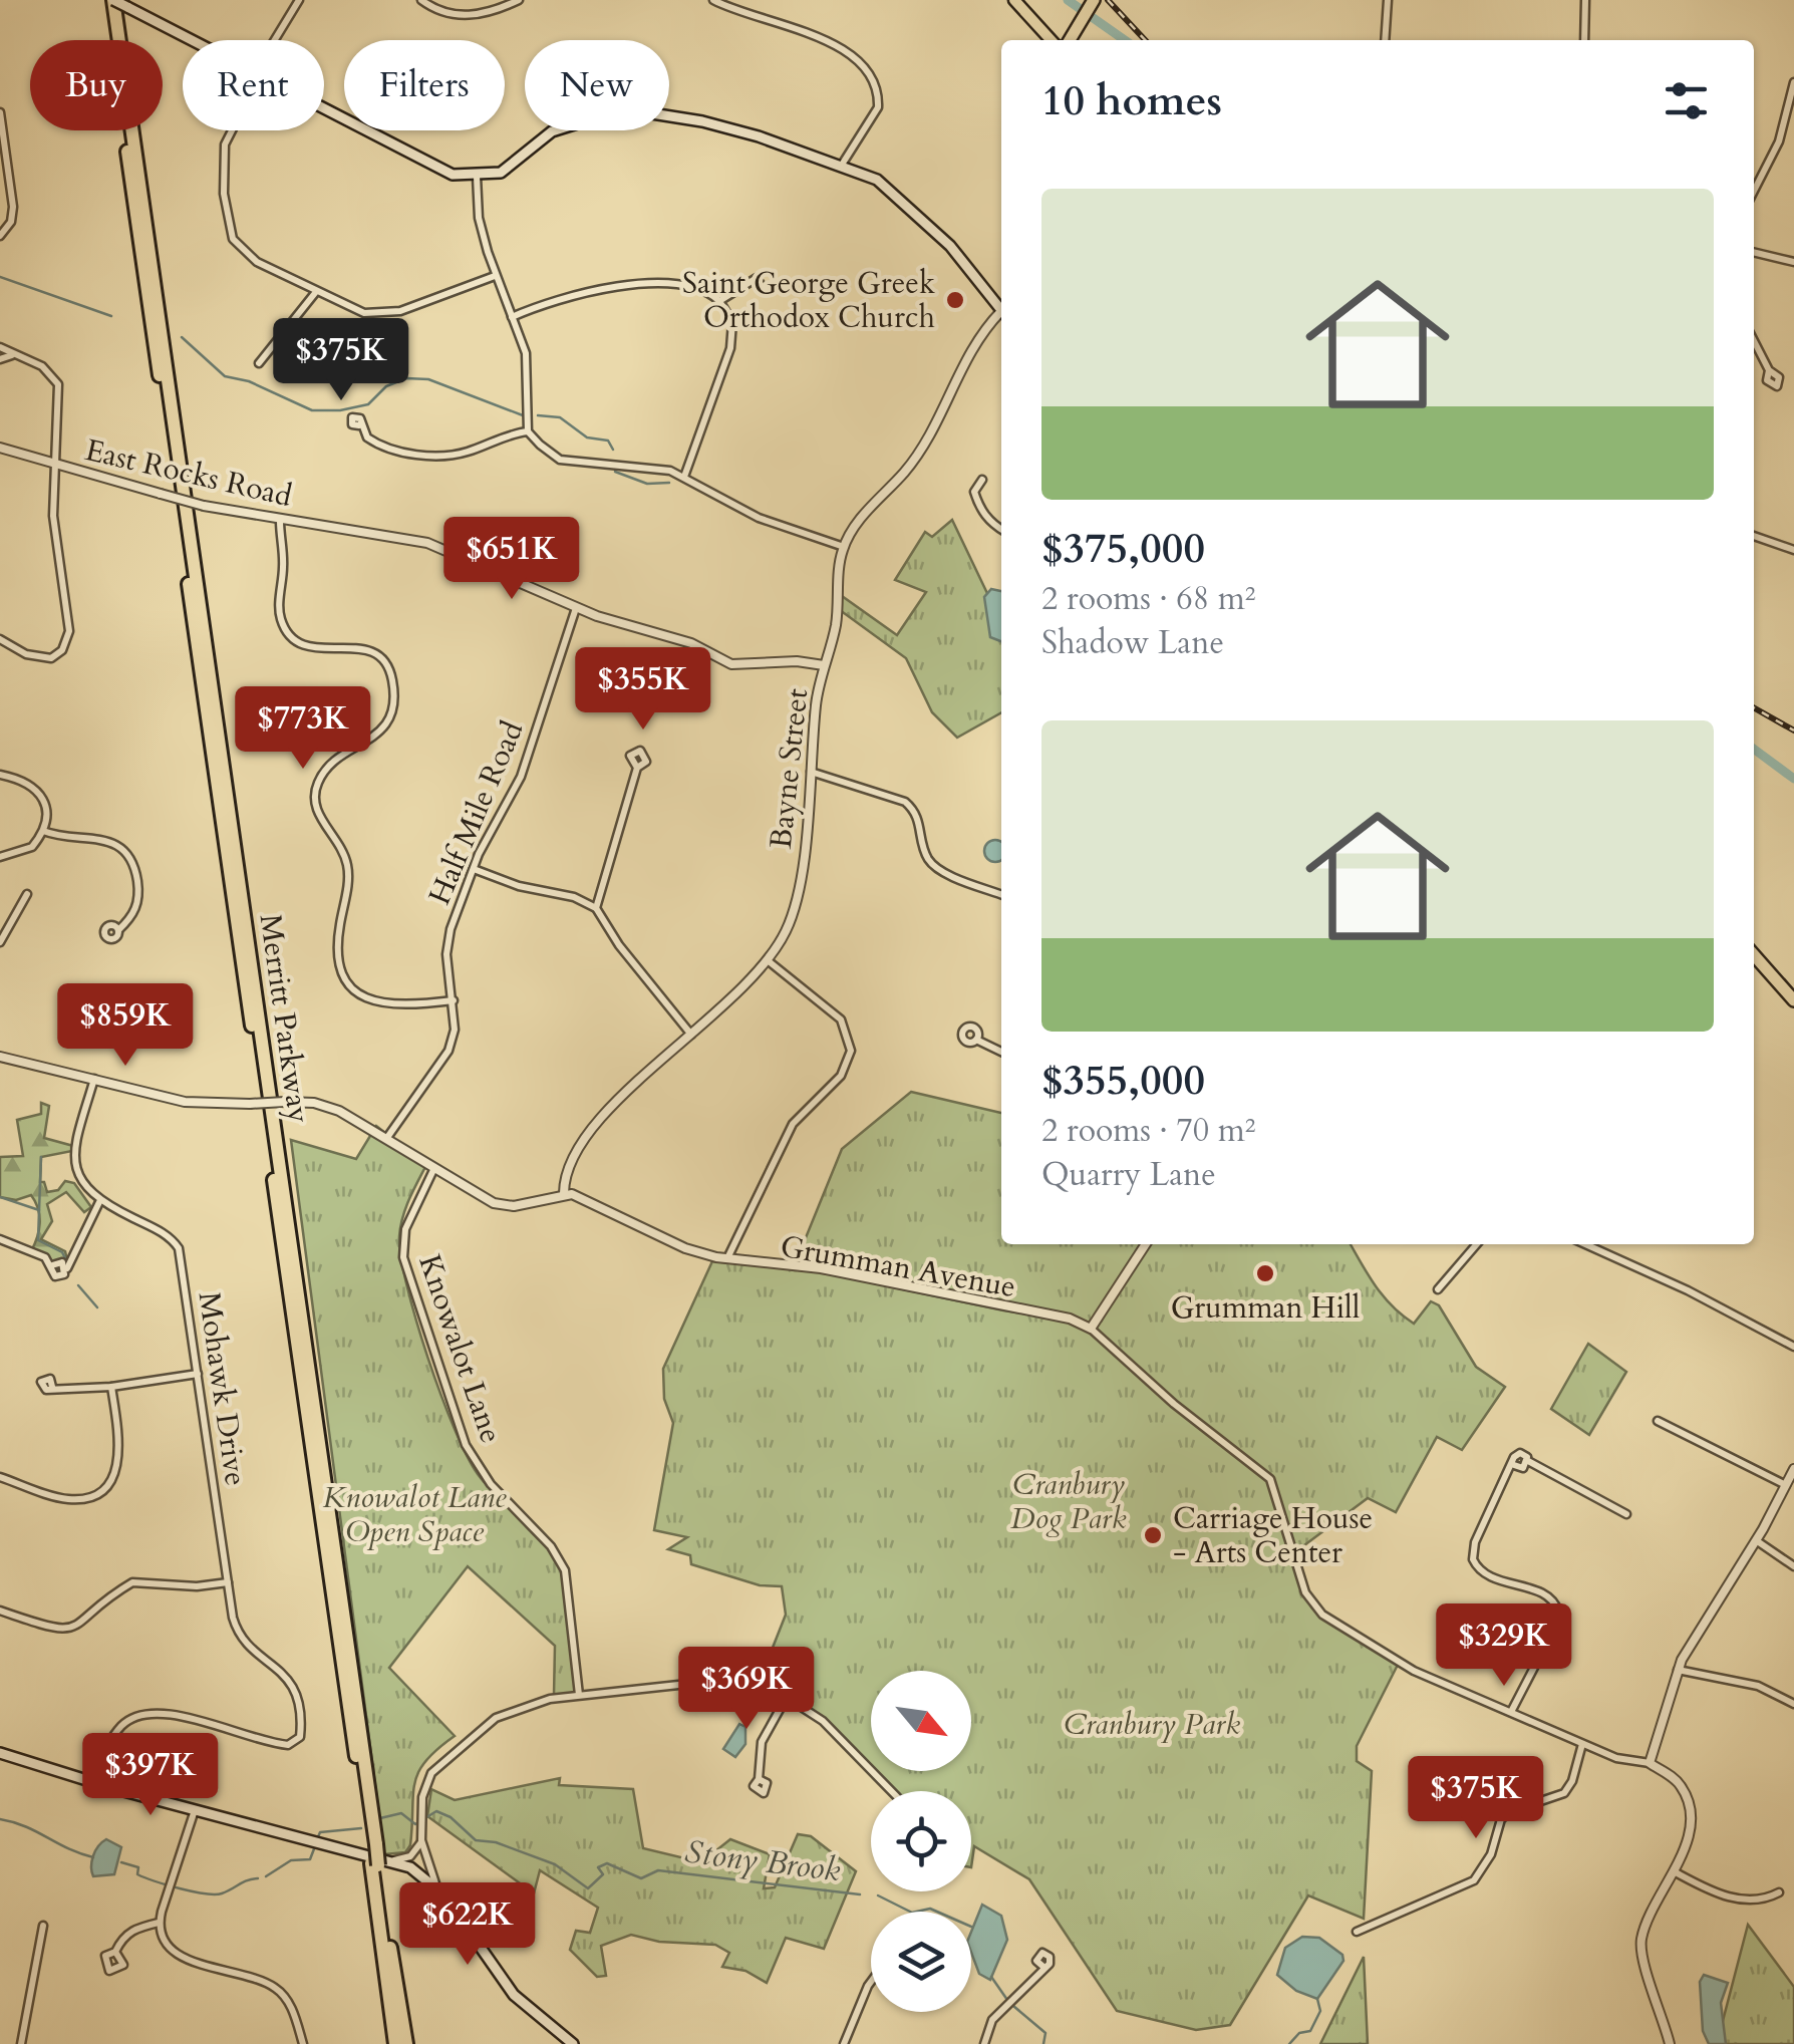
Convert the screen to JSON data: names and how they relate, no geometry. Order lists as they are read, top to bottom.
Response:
{
  "streets": {
    "highway": ["Merritt Parkway"],
    "street": [
      "East Rocks Road",
      "Bayne Street",
      "Half Mile Road",
      "Grumman Avenue",
      "Knowalot Lane",
      "Mohawk Drive"
    ]
  },
  "crossings": [
    ["East Rocks Road", "Bayne Street"],
    ["East Rocks Road", "Half Mile Road"],
    ["Bayne Street", "Grumman Avenue"]
  ],
  "water": ["Stony Brook"],
  "parks": ["Cranbury Dog Park", "Knowalot Lane Open Space", "Cranbury Park"],
  "places": ["Saint George Greek Orthodox Church", "Grumman Hill", "Carriage House - Arts Center"],
  "north": "bottom right",
  "page": {
    "chip": [
      "Buy",
      "Rent",
      "Filters",
      "New"
    ],
    "heading": "10 homes",
    "list": [
      {
        "name": "$375,000",
        "note": "2 rooms · 68 m² · Shadow Lane"
      },
      {
        "name": "$355,000",
        "note": "2 rooms · 70 m² · Quarry Lane"
      }
    ],
    "price": [
      "$375K",
      "$651K",
      "$355K",
      "$773K",
      "$859K",
      "$329K",
      "$369K",
      "$397K",
      "$375K",
      "$622K"
    ]
  }
}
